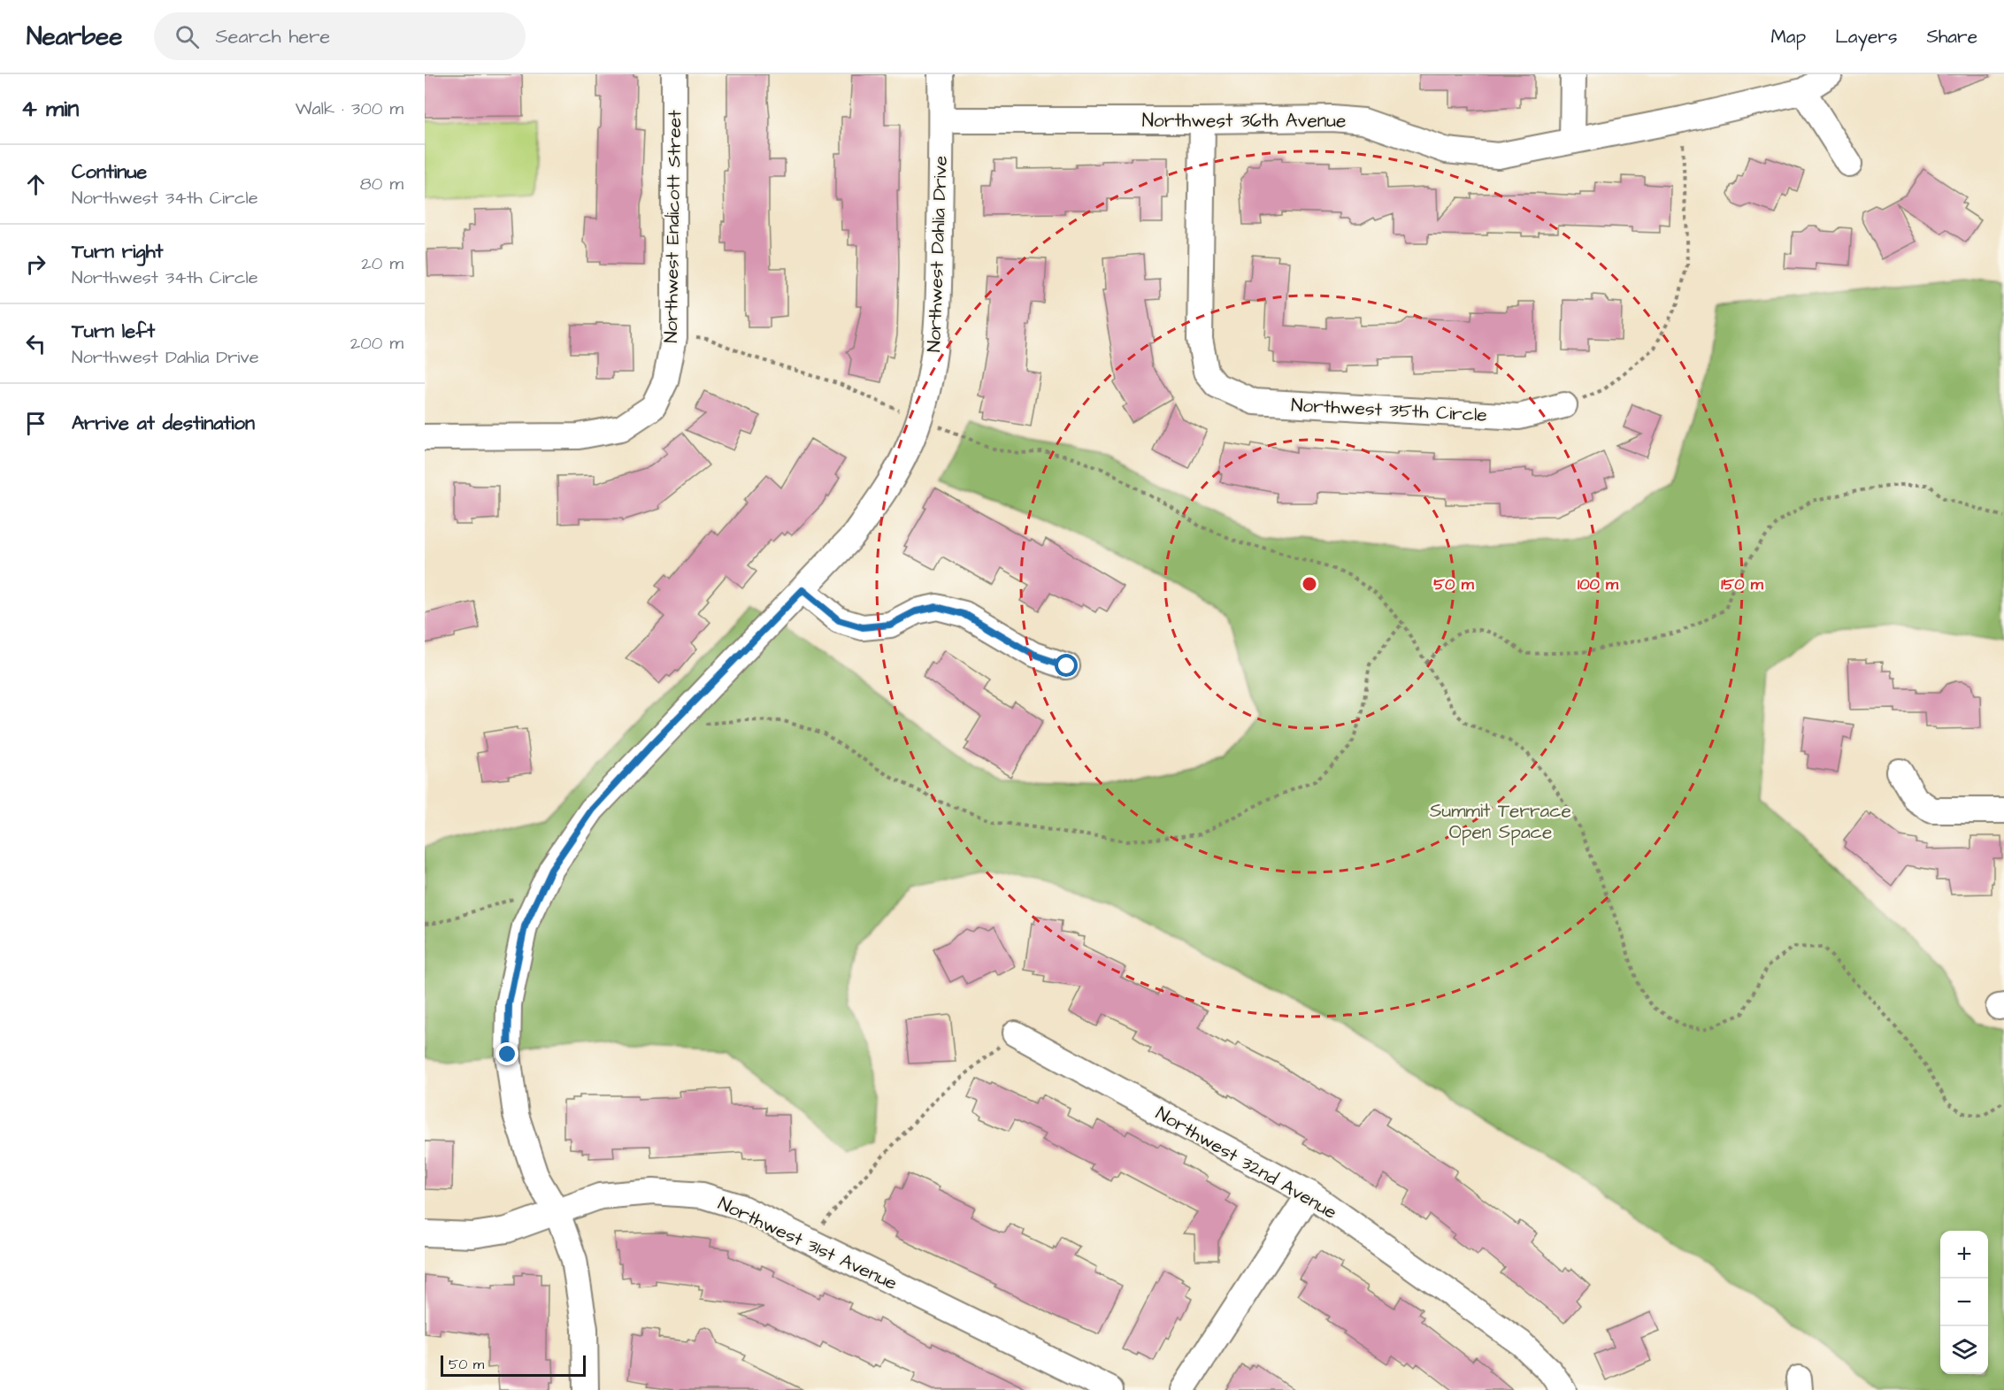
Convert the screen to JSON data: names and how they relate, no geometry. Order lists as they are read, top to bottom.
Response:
{
  "streets": {
    "street": [
      "Northwest 36th Avenue",
      "Northwest Endicott Street",
      "Northwest Dahlia Drive",
      "Northwest 35th Circle",
      "Northwest 32nd Avenue",
      "Northwest 31st Avenue"
    ]
  },
  "crossings": [
    ["Northwest 36th Avenue", "Northwest Dahlia Drive"],
    ["Northwest 36th Avenue", "Northwest 35th Circle"],
    ["Northwest Dahlia Drive", "Northwest 31st Avenue"]
  ],
  "parks": ["Summit Terrace Open Space"],
  "scale_bar": "50 m",
  "page": {
    "header": "Nearbee",
    "search": "Search here",
    "nav": ["Map", "Layers", "Share"],
    "heading": ["4 min", "Walk · 300 m"],
    "list": [
      ["Continue", "Northwest 34th Circle", "80 m"],
      ["Turn right", "Northwest 34th Circle", "20 m"],
      ["Turn left", "Northwest Dahlia Drive", "200 m"],
      "Arrive at destination"
    ],
    "map_buttons": ["+", "−"],
    "scale": "50 m"
  },
  "rings": ["50 m", "100 m", "150 m"]
}
